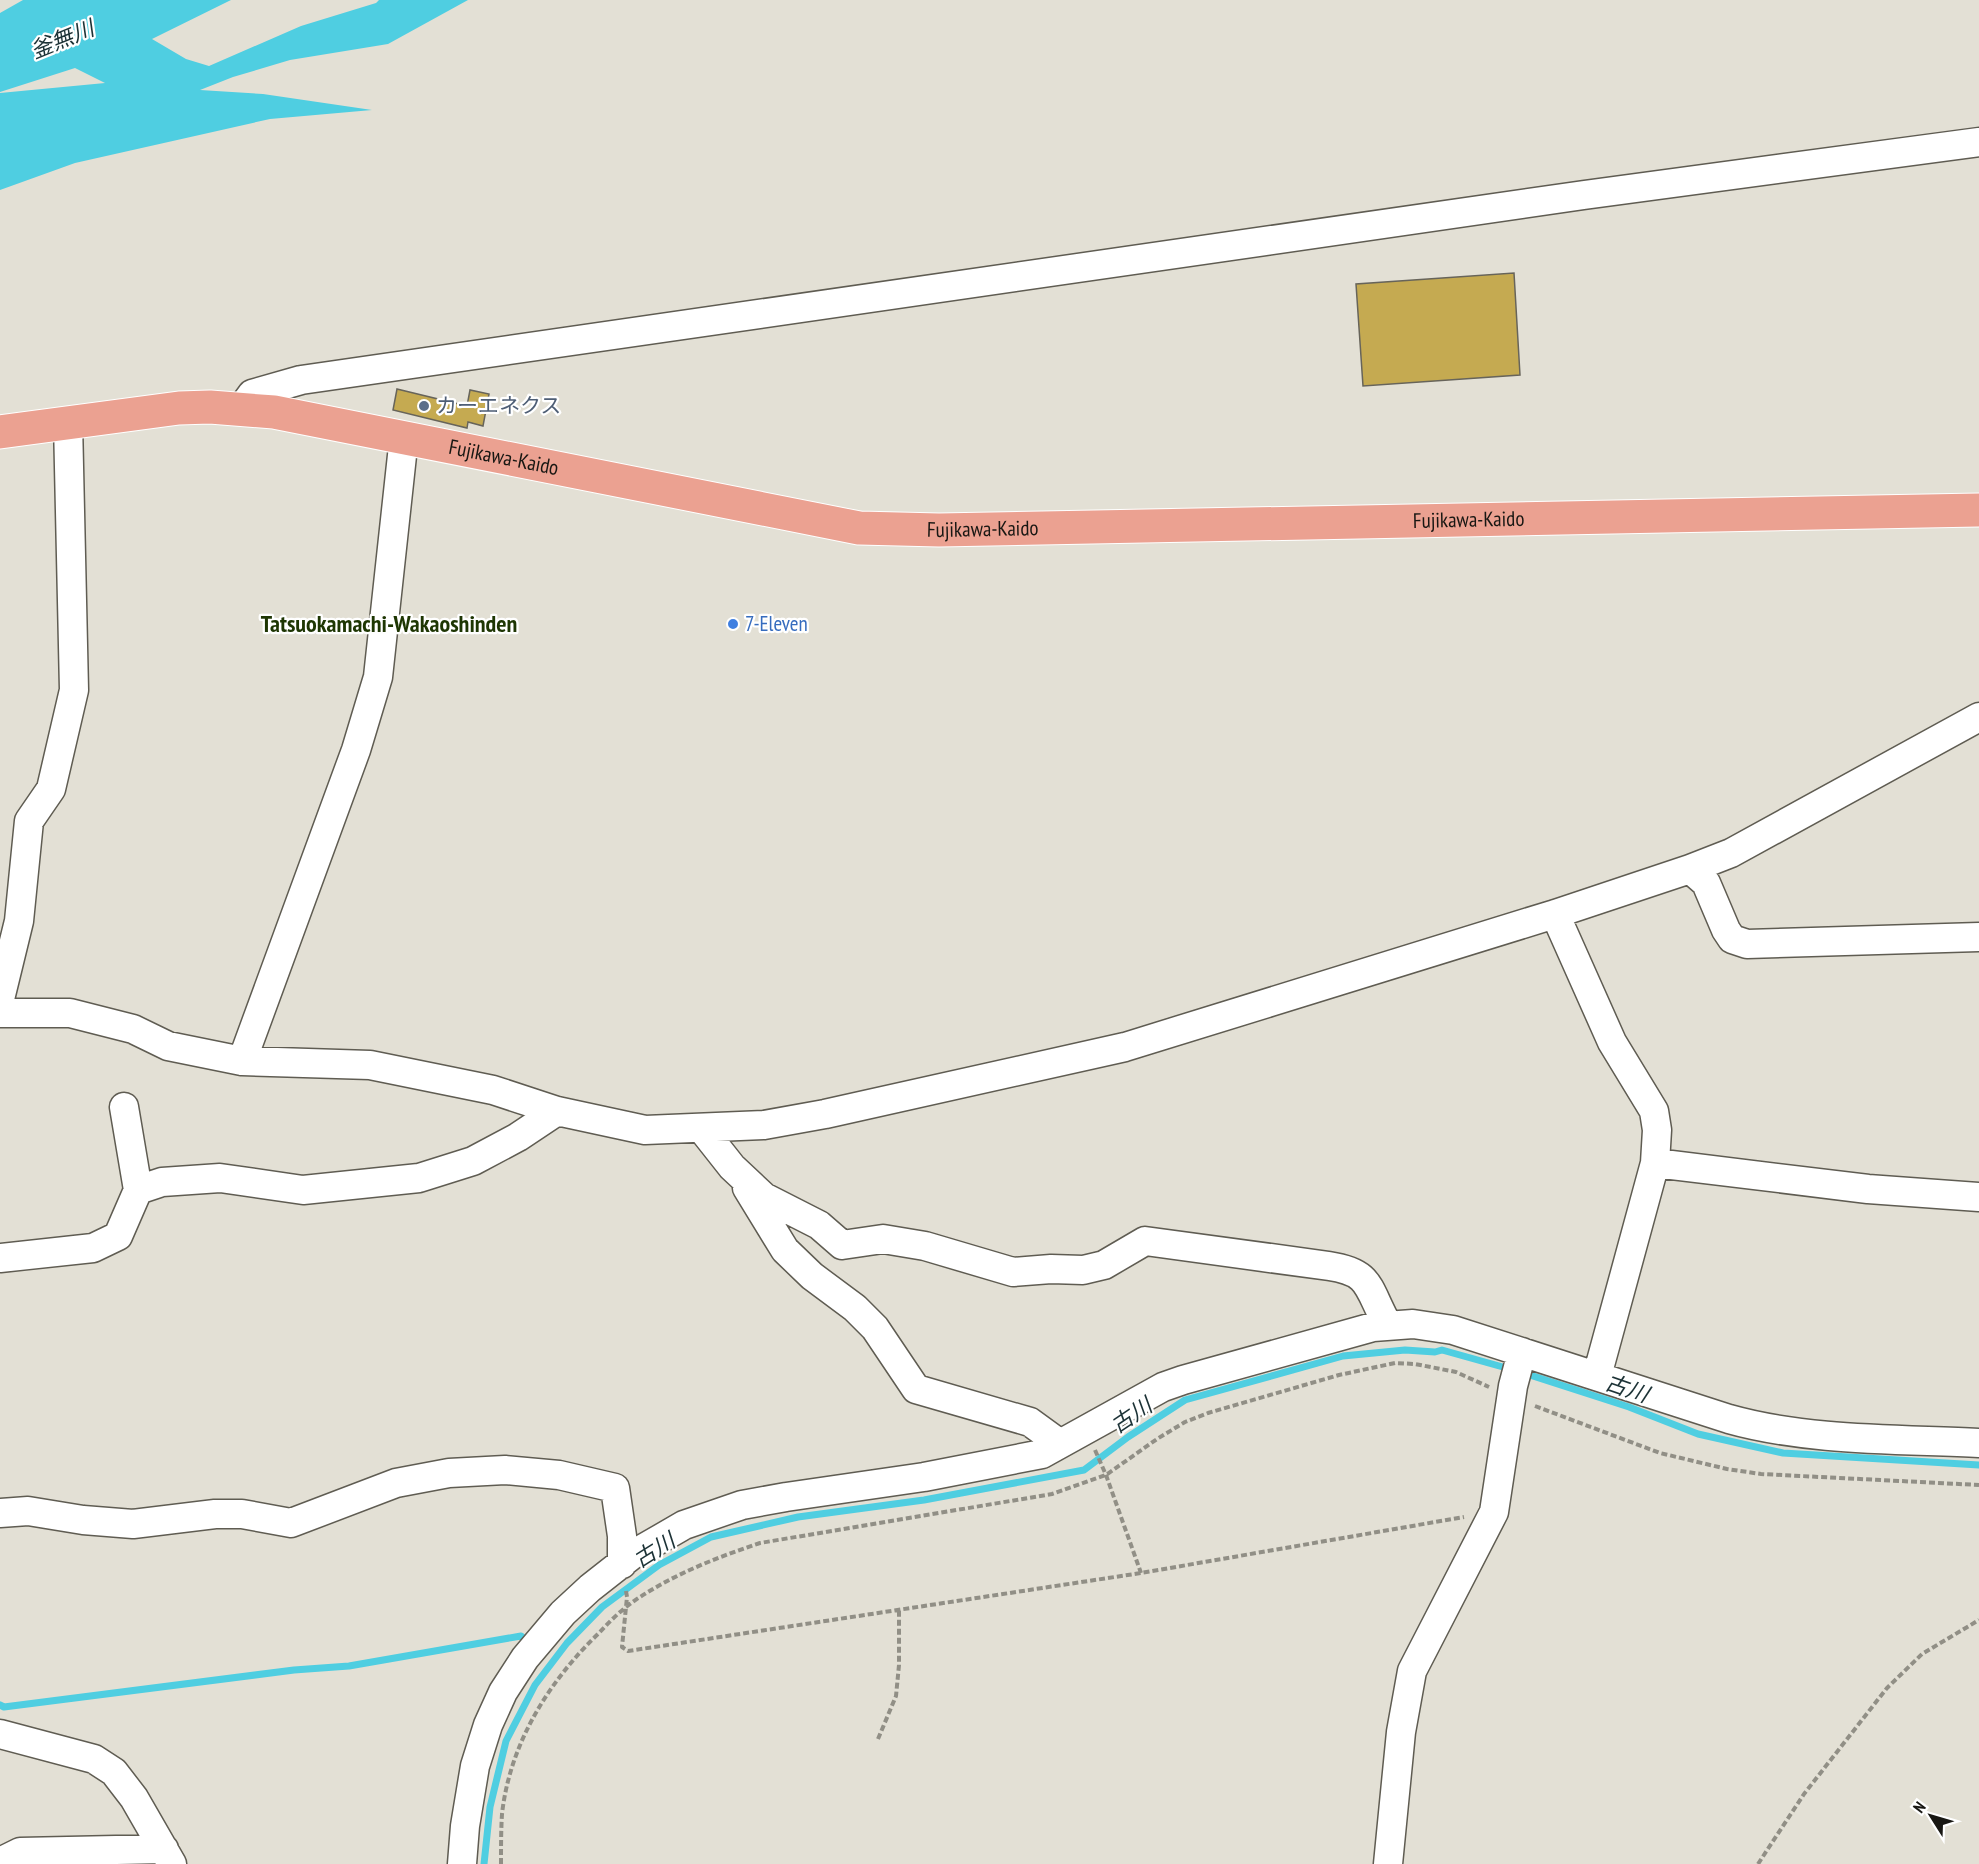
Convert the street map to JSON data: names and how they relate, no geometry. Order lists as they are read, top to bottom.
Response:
{
  "streets": {
    "main road": ["Fujikawa-Kaido"]
  },
  "districts": ["Tatsuokamachi-Wakaoshinden"],
  "water": ["釜無川", "古川"],
  "places": ["カーエネクス", "7-Eleven"],
  "north": "top left"
}
